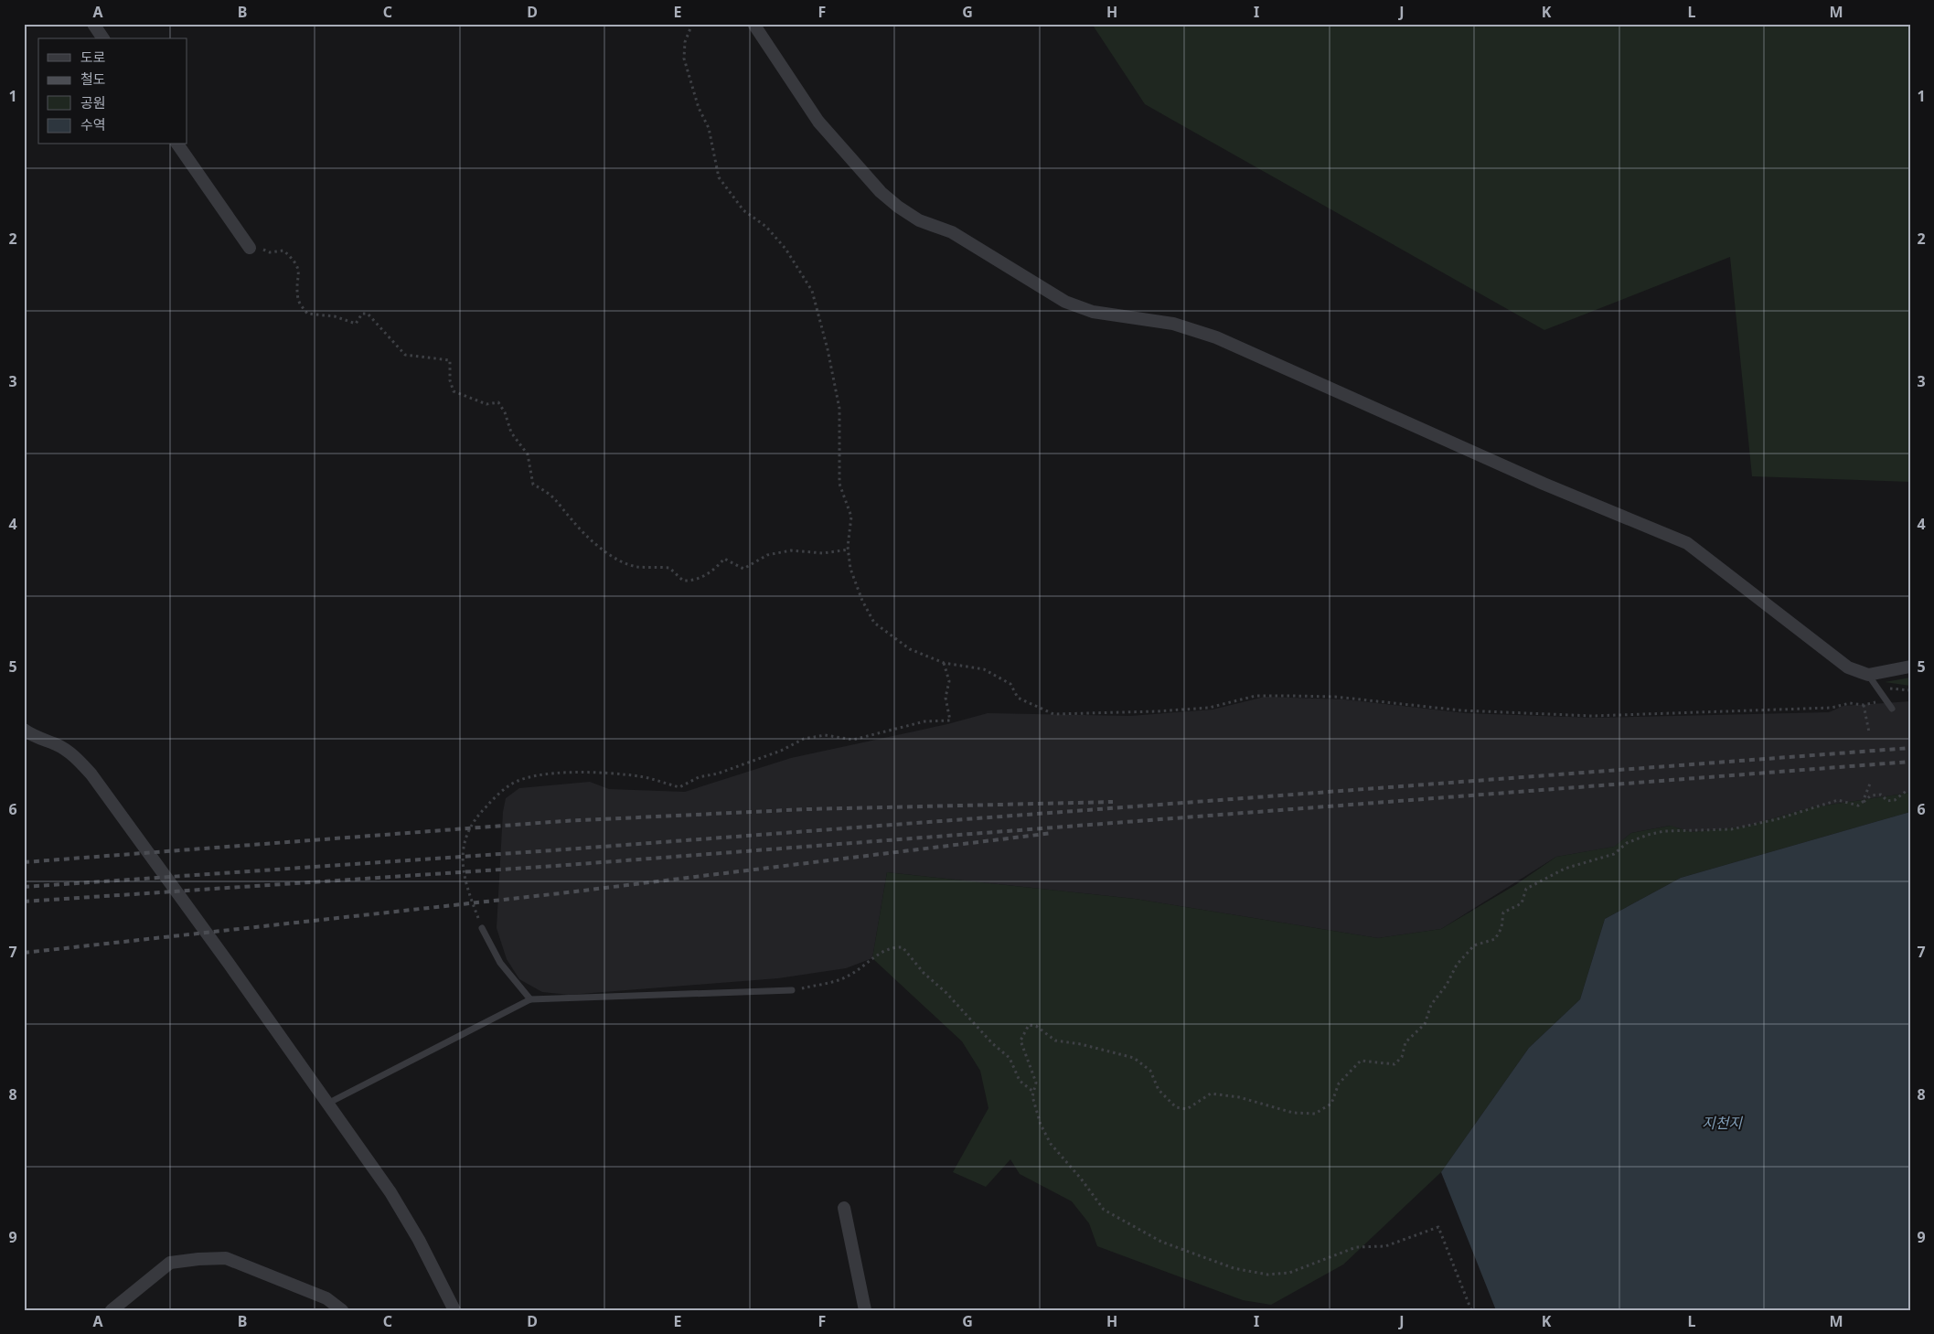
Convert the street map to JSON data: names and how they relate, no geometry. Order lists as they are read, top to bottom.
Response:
{
  "water": ["지천지"],
  "legend": [
    "도로",
    "철도",
    "공원",
    "수역"
  ],
  "grid": {
    "columns": [
      "A",
      "B",
      "C",
      "D",
      "E",
      "F",
      "G",
      "H",
      "I",
      "J",
      "K",
      "L",
      "M"
    ],
    "rows": [
      "1",
      "2",
      "3",
      "4",
      "5",
      "6",
      "7",
      "8",
      "9"
    ]
  }
}
